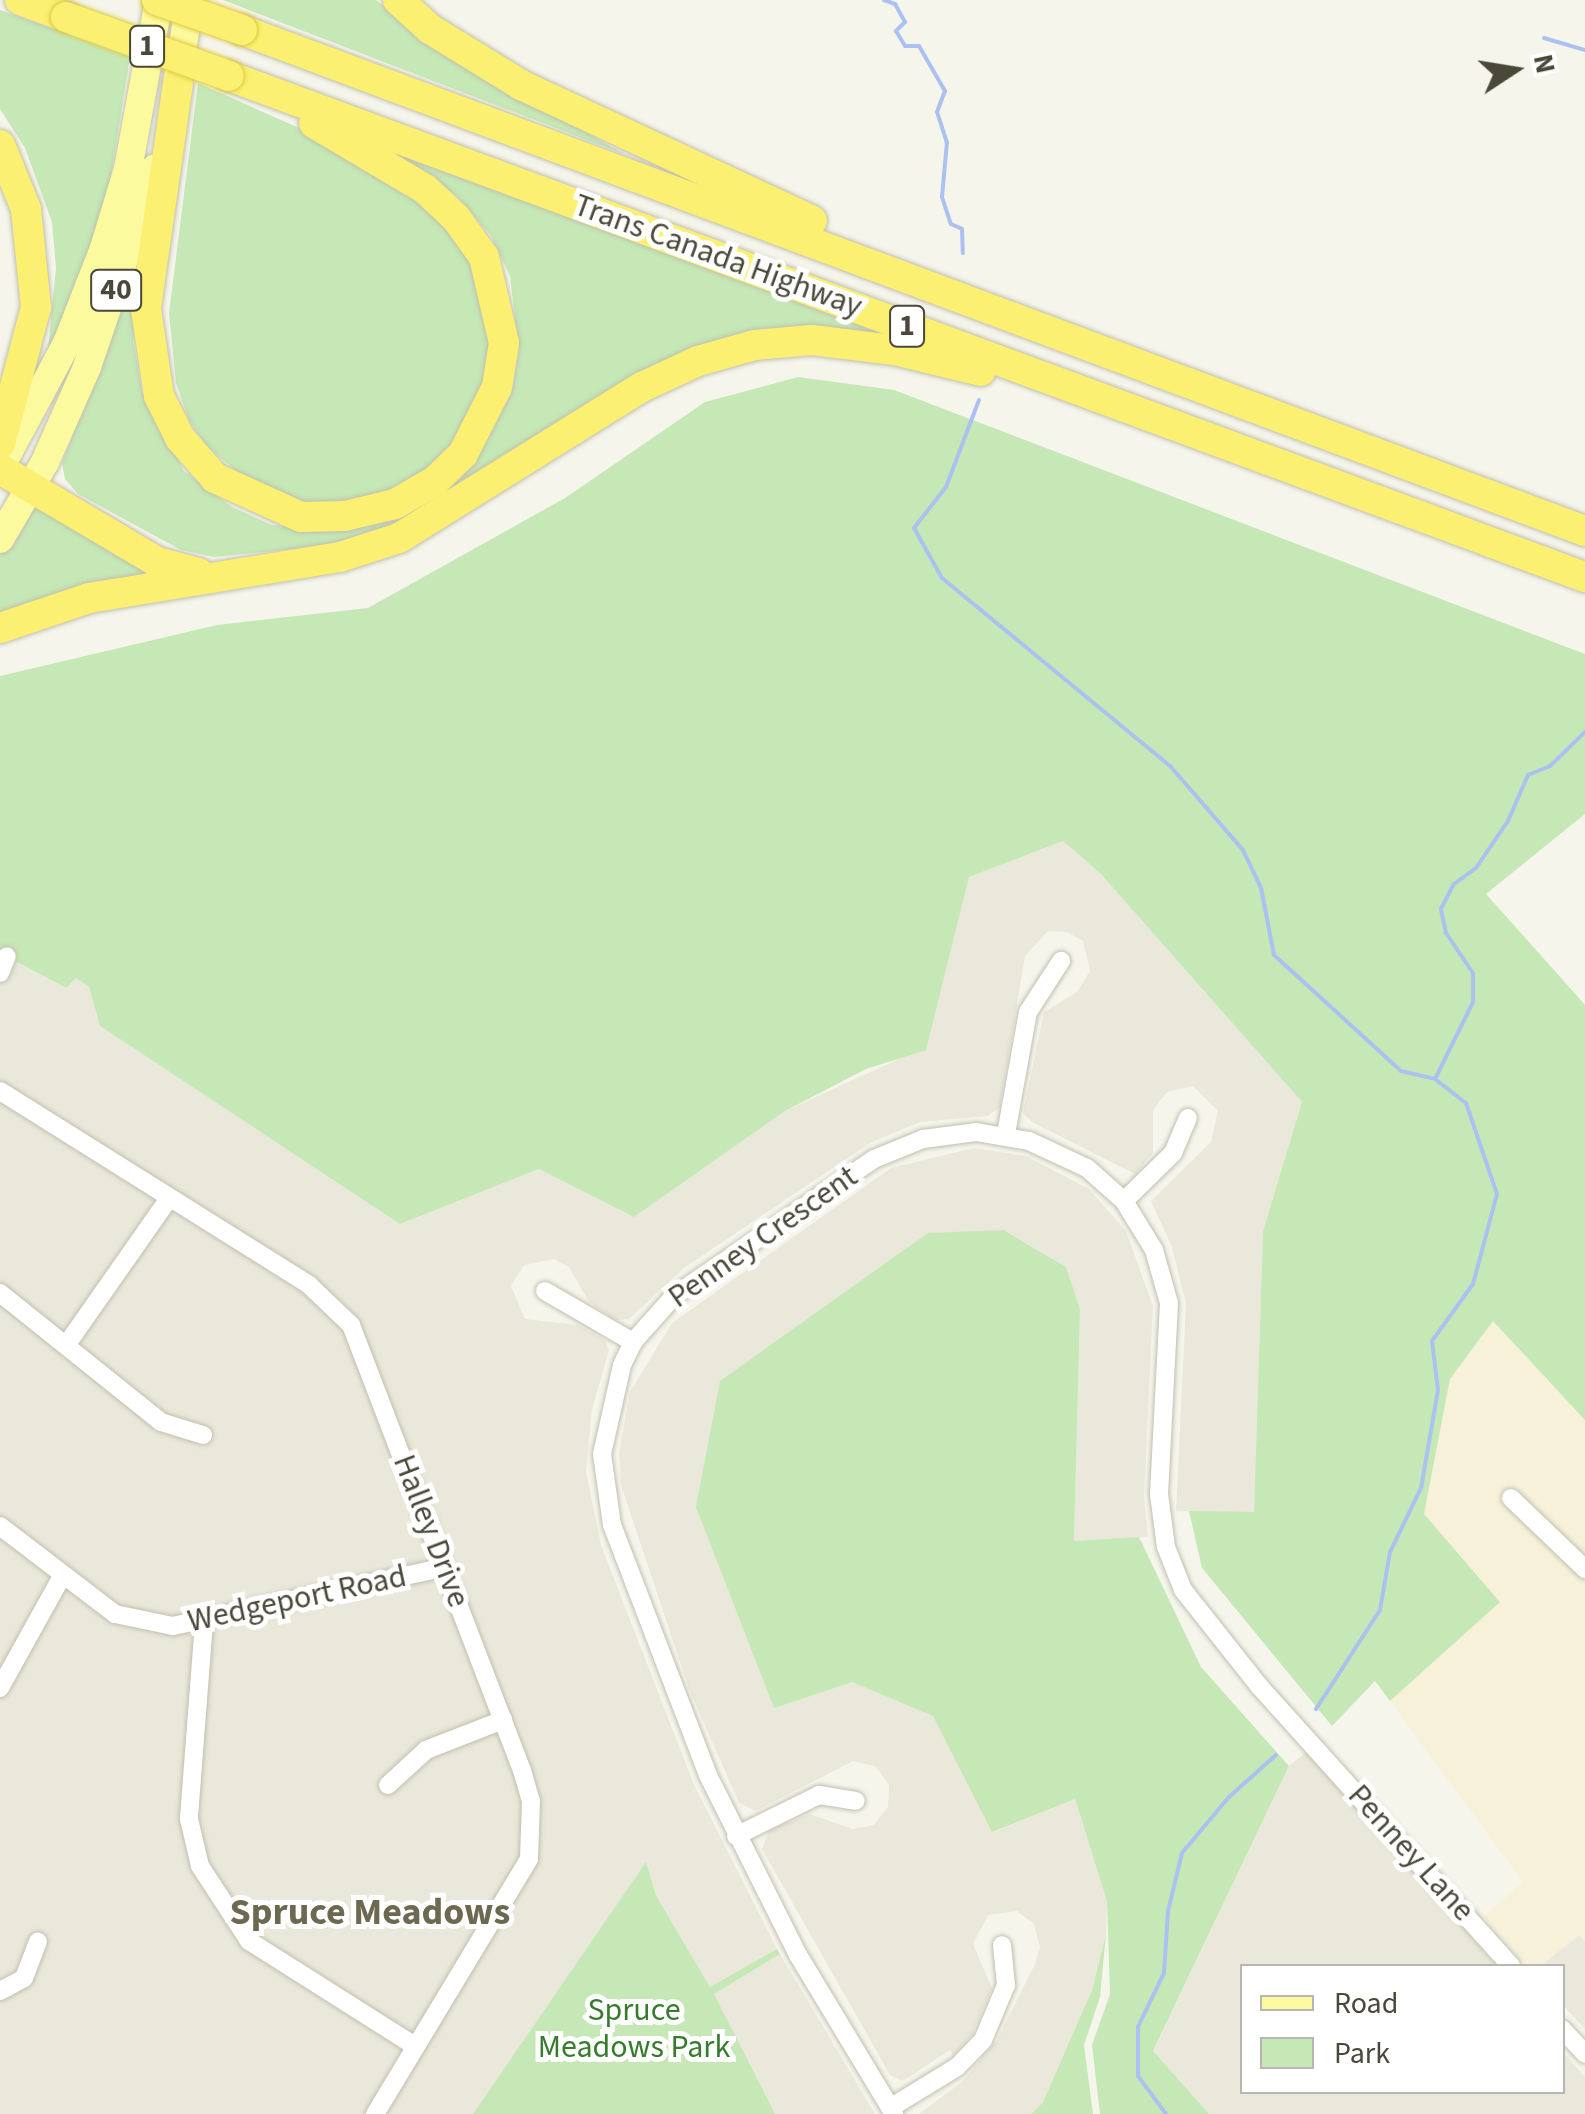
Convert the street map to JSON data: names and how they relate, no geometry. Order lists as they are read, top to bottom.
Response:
{
  "streets": {
    "highway": ["1", "Trans Canada Highway"],
    "main road": ["40"],
    "street": [
      "Penney Crescent",
      "Halley Drive",
      "Wedgeport Road",
      "Penney Lane"
    ]
  },
  "crossings": [
    ["Trans Canada Highway", "40"],
    ["Penney Crescent", "Penney Lane"],
    ["Halley Drive", "Wedgeport Road"]
  ],
  "districts": ["Spruce Meadows"],
  "parks": ["Spruce Meadows Park"],
  "legend": ["Road", "Park"],
  "north": "right"
}
